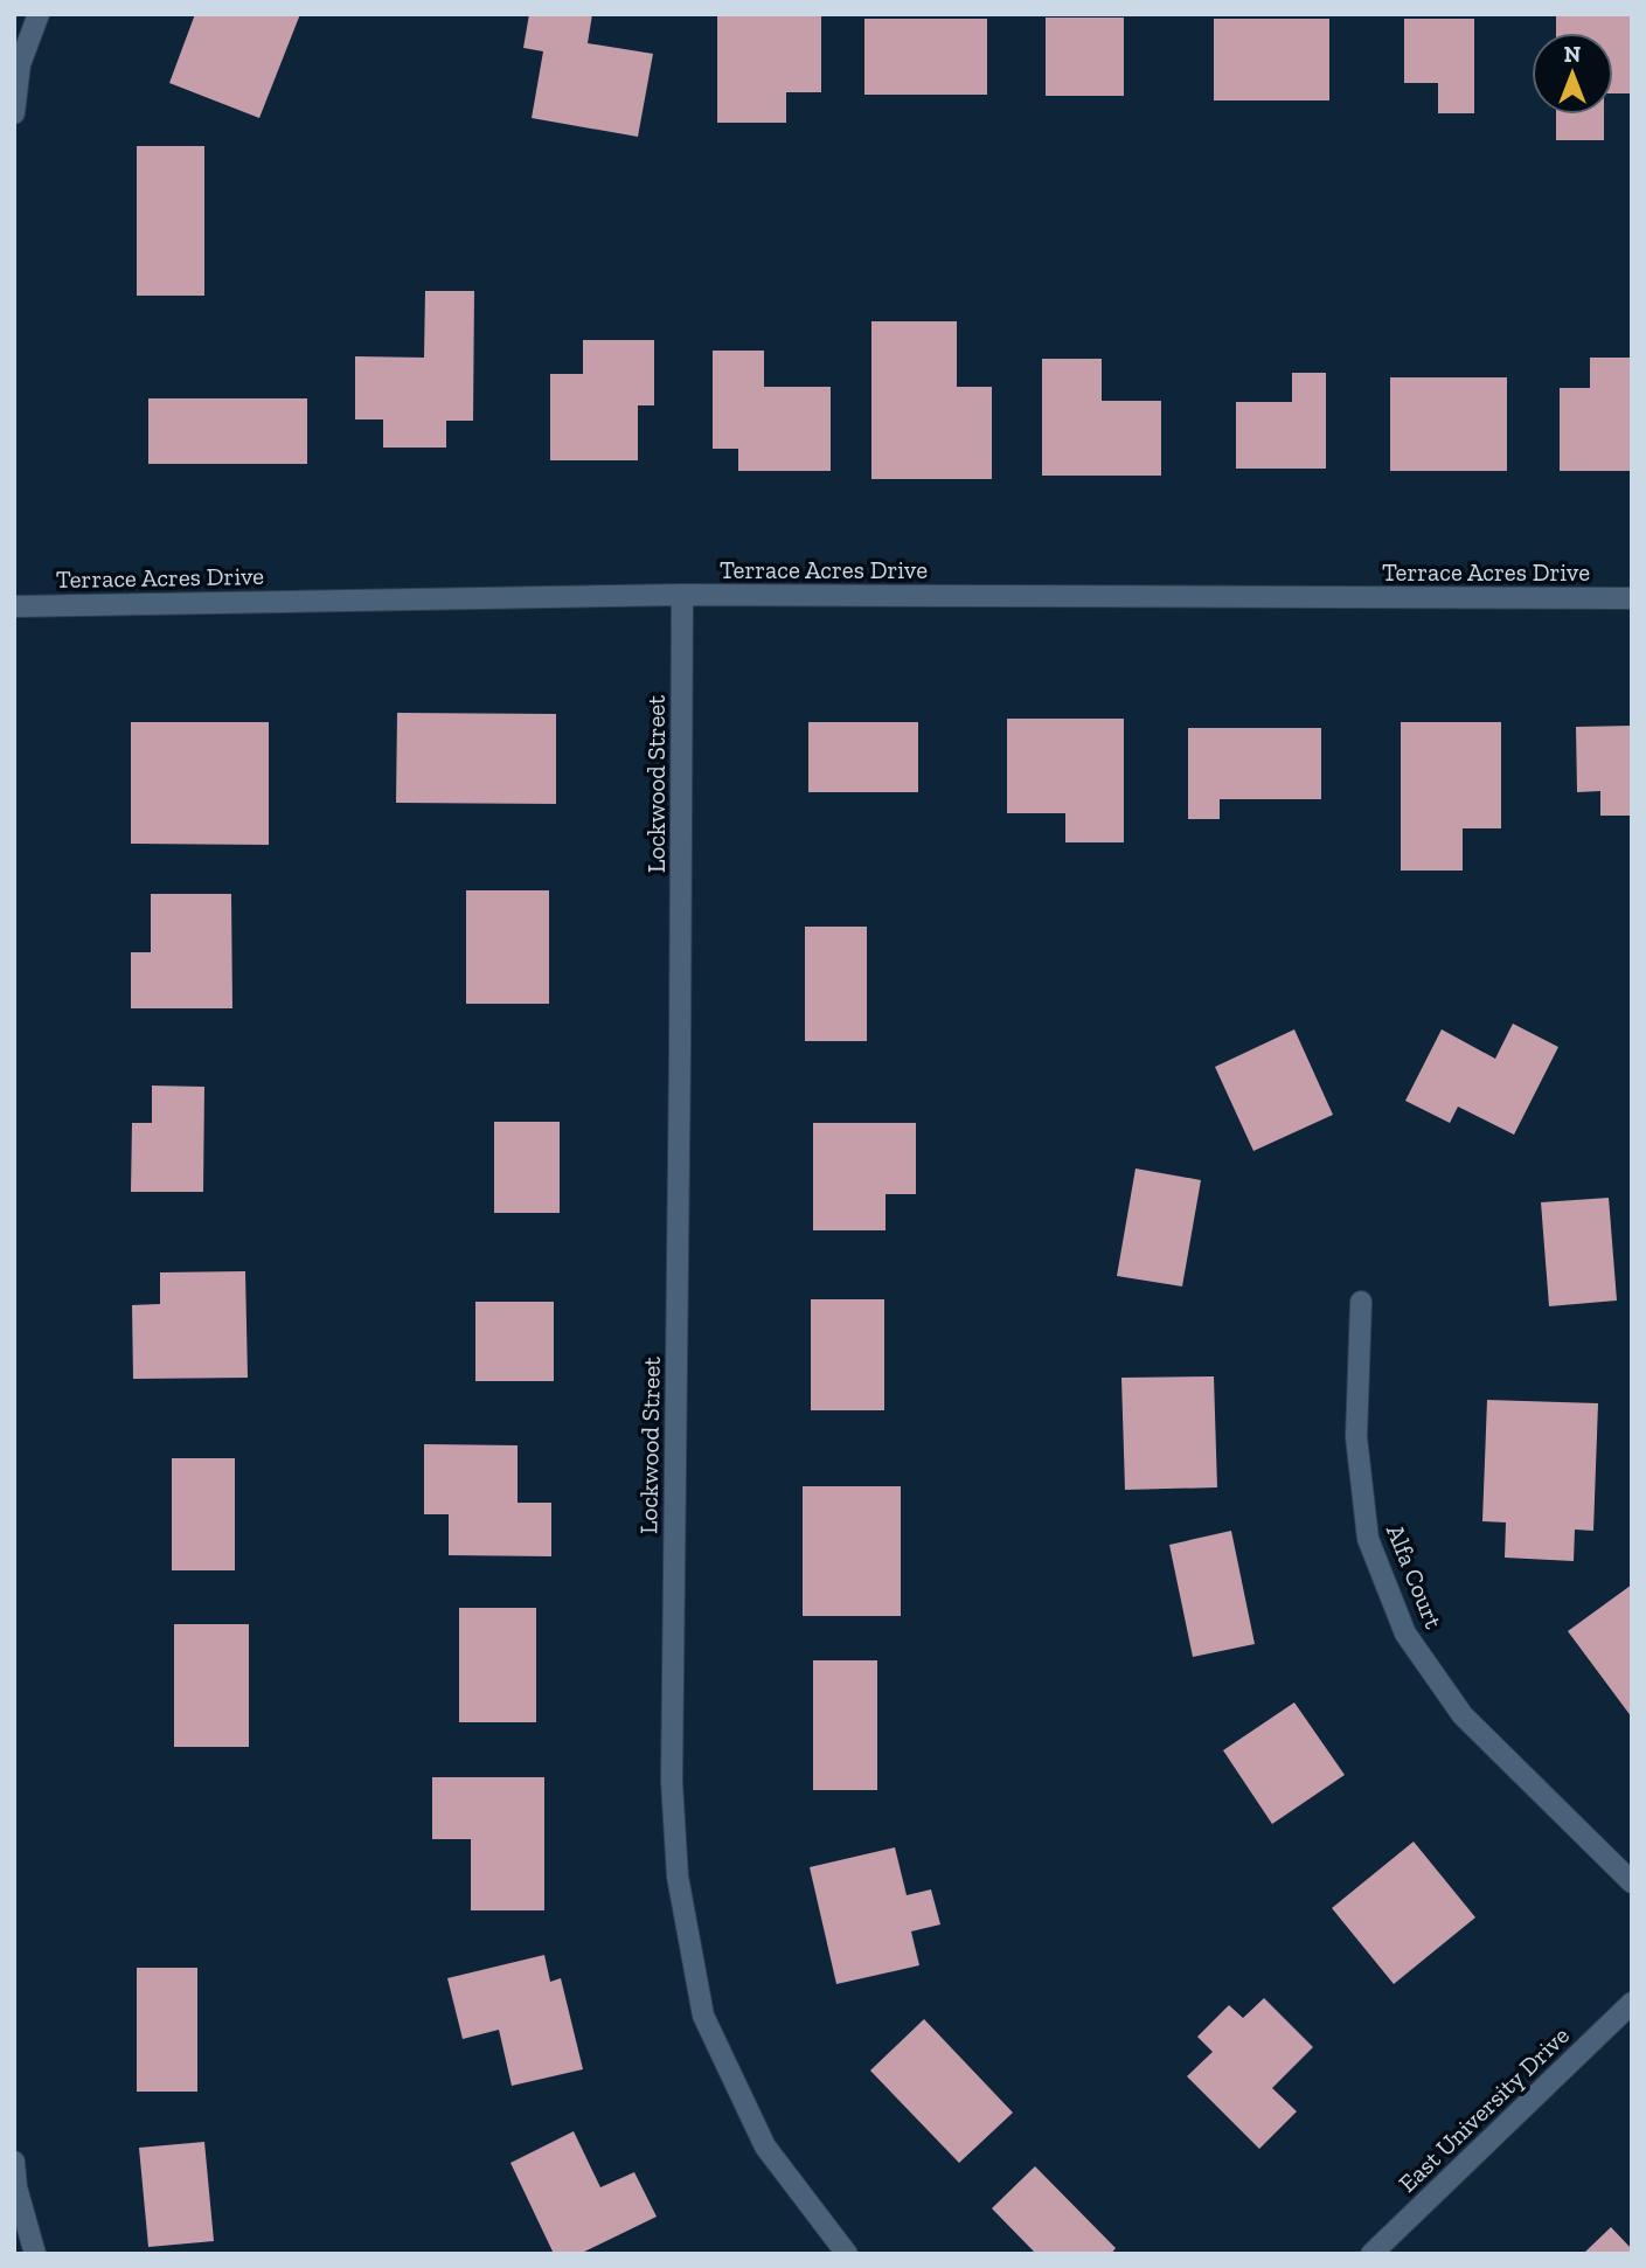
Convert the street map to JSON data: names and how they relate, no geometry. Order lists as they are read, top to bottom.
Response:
{
  "streets": {
    "street": [
      "Terrace Acres Drive",
      "Lockwood Street",
      "Alfa Court",
      "East University Drive"
    ]
  },
  "crossings": [
    ["Terrace Acres Drive", "Lockwood Street"]
  ],
  "north": "top"
}
